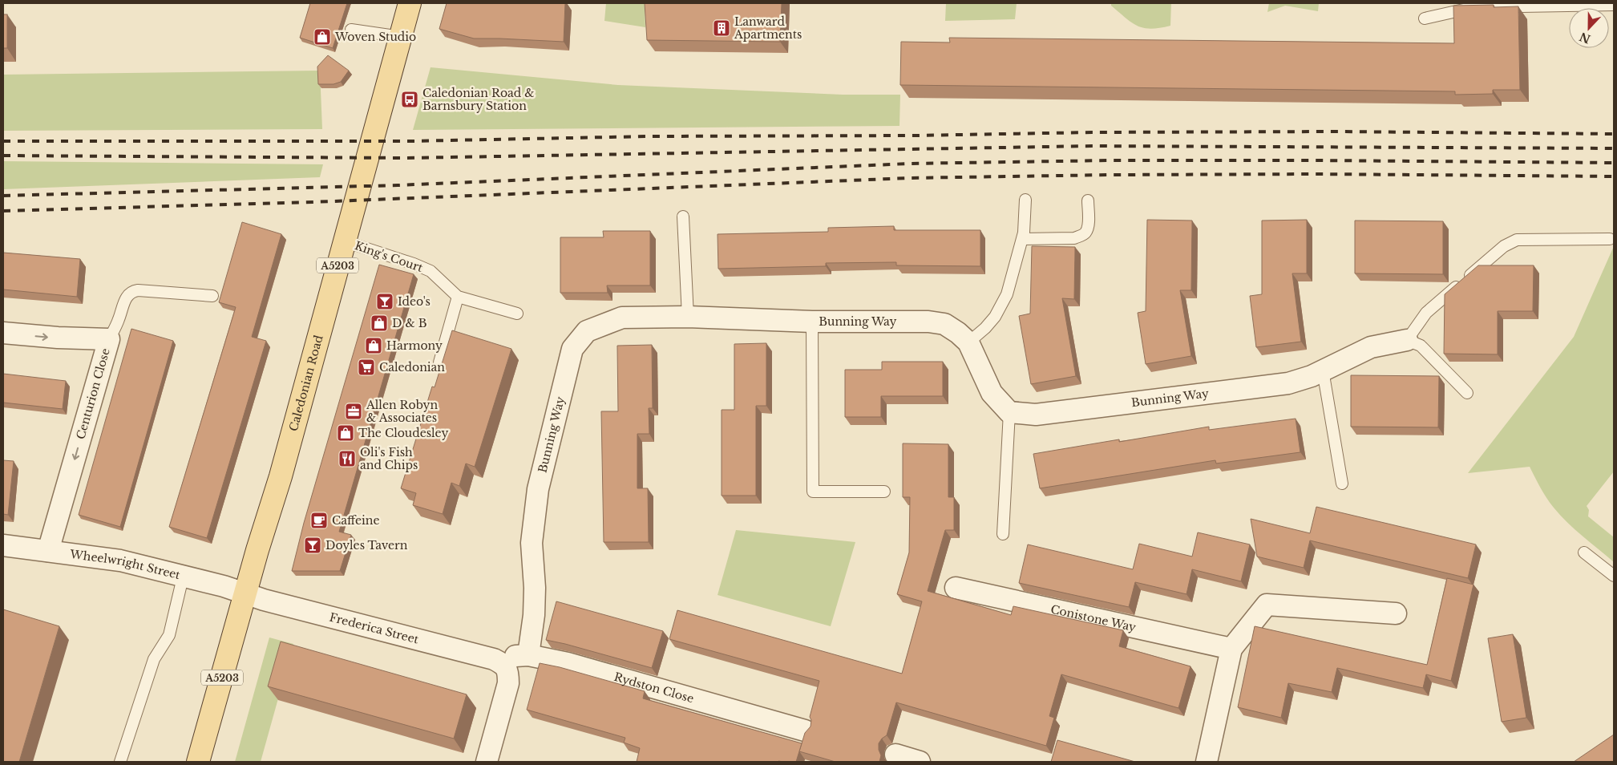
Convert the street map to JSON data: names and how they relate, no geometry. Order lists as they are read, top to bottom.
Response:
{
  "streets": {
    "main road": ["A5203", "Caledonian Road"],
    "street": [
      "Bunning Way",
      "Centurion Close",
      "Wheelwright Street",
      "Conistone Way",
      "Frederica Street",
      "Rydston Close"
    ],
    "lane": ["King's Court"]
  },
  "crossings": [
    ["King's Court", "Caledonian Road"],
    ["Bunning Way", "Rydston Close"],
    ["Caledonian Road", "Wheelwright Street"],
    ["Caledonian Road", "Frederica Street"],
    ["Centurion Close", "Wheelwright Street"],
    ["Wheelwright Street", "Frederica Street"],
    ["Frederica Street", "Rydston Close"]
  ],
  "places": {
    "building": ["Lanward Apartments"],
    "shop": [
      "Woven Studio",
      "D & B",
      "Harmony",
      "The Cloudesley"
    ],
    "bus stop": ["Caledonian Road & Barnsbury Station"],
    "bar": ["Ideo's", "Doyles Tavern"],
    "supermarket": ["Caledonian"],
    "office": ["Allen Robyn & Associates"],
    "restaurant": ["Oli's Fish and Chips"],
    "cafe": ["Caffeine"]
  },
  "north": "bottom"
}
